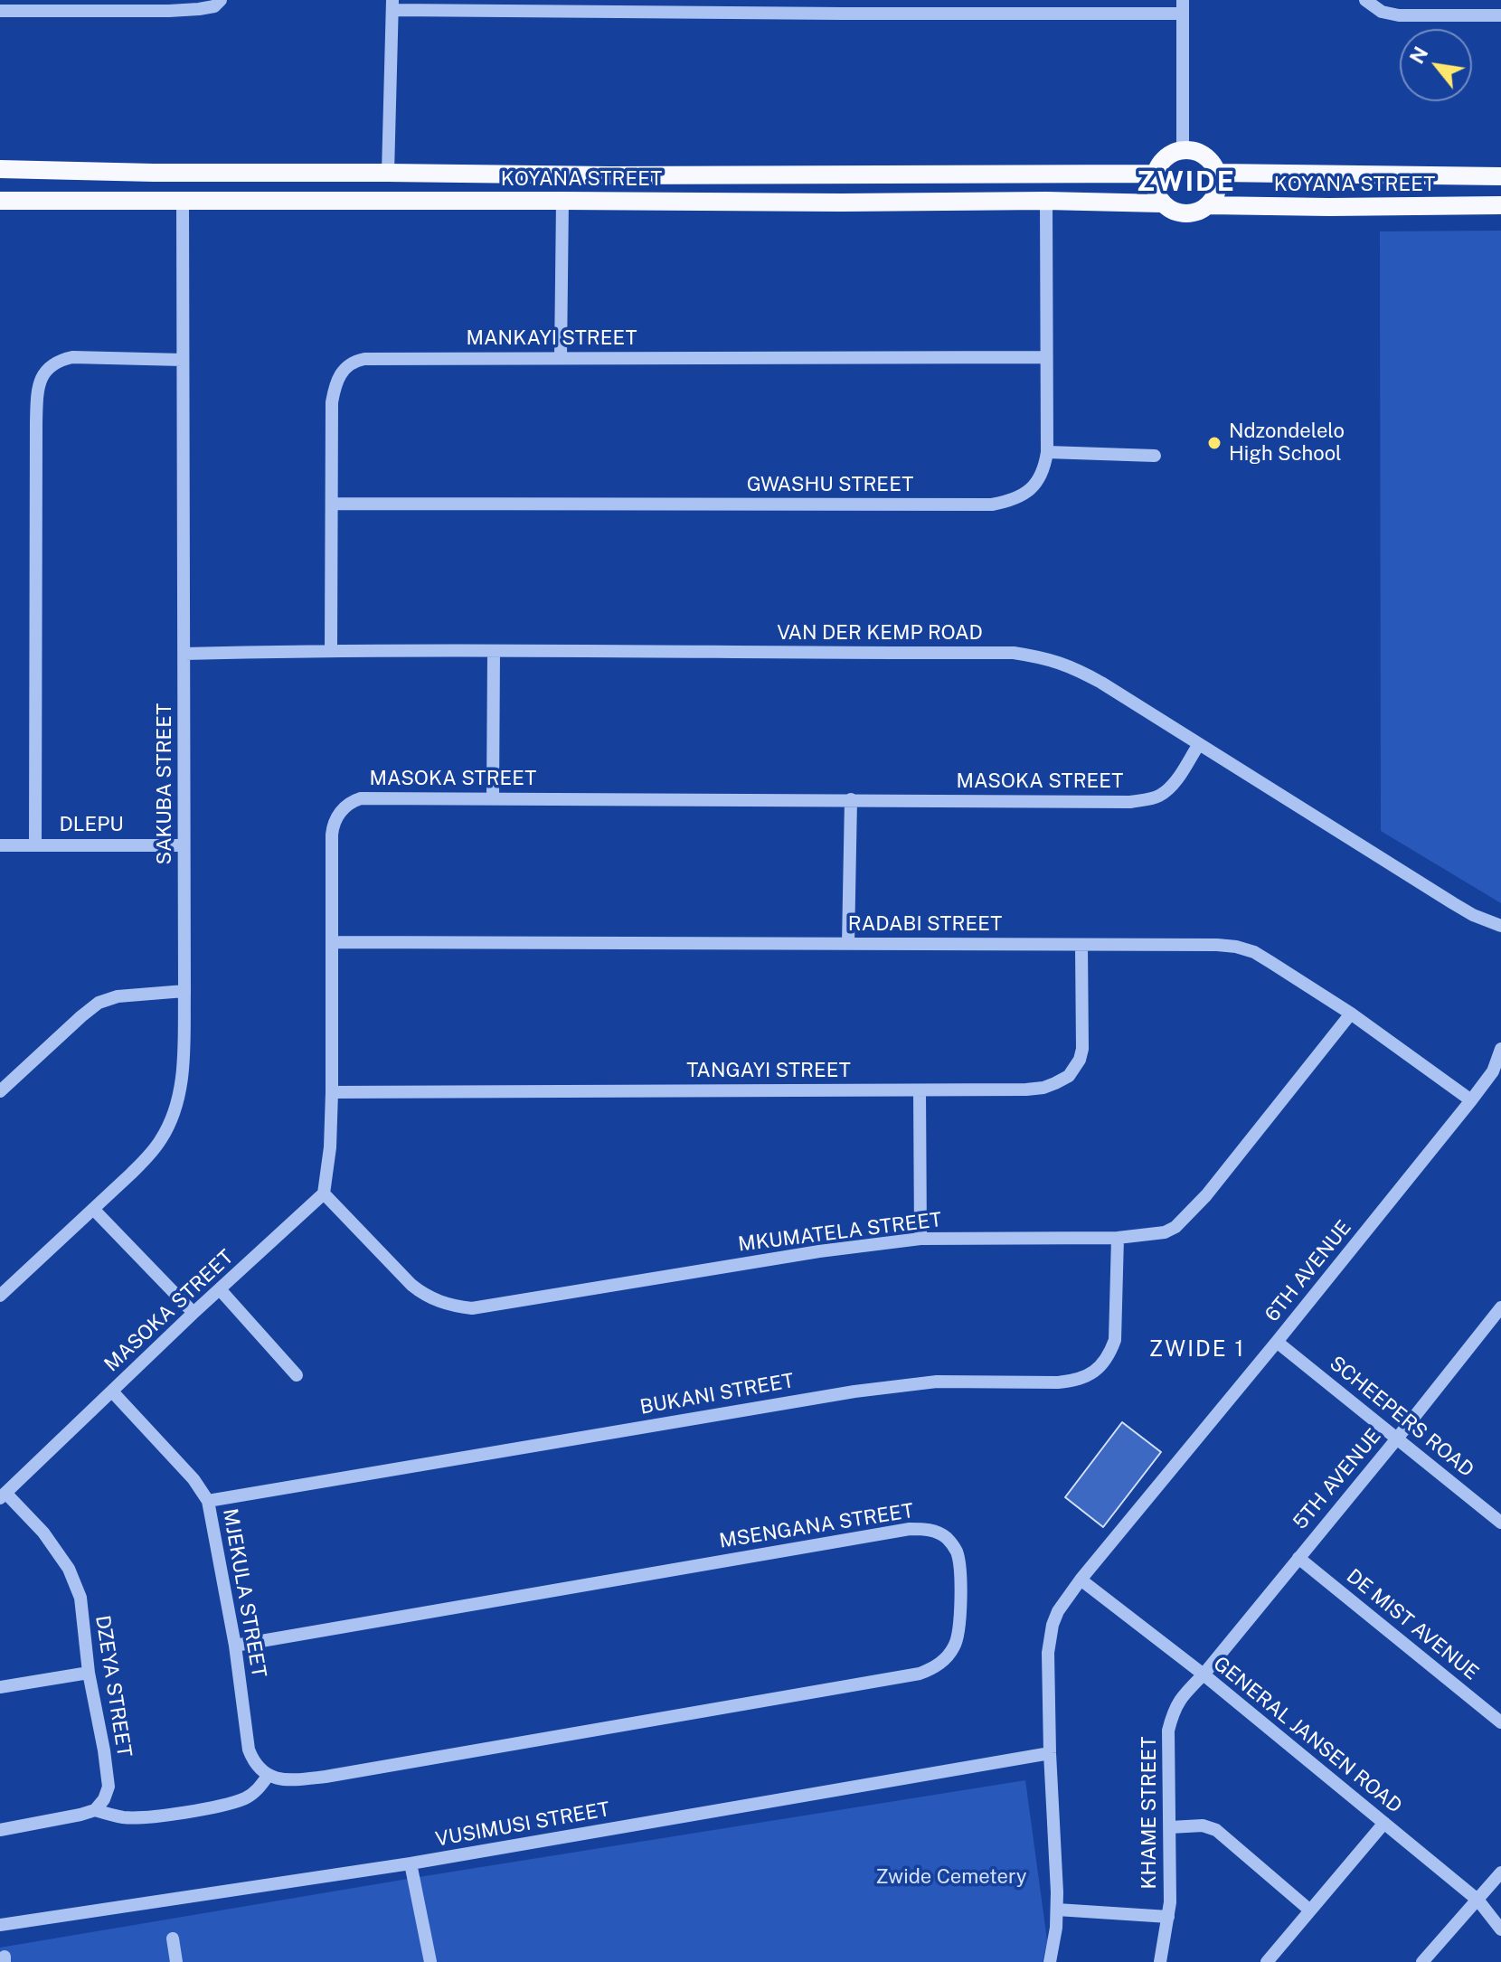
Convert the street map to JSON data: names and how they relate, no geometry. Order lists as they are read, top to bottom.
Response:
{
  "streets": {
    "main road": ["KOYANA STREET"],
    "street": [
      "MANKAYI STREET",
      "GWASHU STREET",
      "VAN DER KEMP ROAD",
      "MASOKA STREET",
      "SAKUBA STREET",
      "DLEPU",
      "RADABI STREET",
      "TANGAYI STREET",
      "MKUMATELA STREET",
      "6TH AVENUE",
      "BUKANI STREET",
      "SCHEEPERS ROAD",
      "5TH AVENUE",
      "MSENGANA STREET",
      "MJEKULA STREET",
      "DE MIST AVENUE",
      "DZEYA STREET",
      "GENERAL JANSEN ROAD",
      "KHAME STREET",
      "VUSIMUSI STREET"
    ]
  },
  "crossings": [
    ["KOYANA STREET", "GWASHU STREET"],
    ["KOYANA STREET", "SAKUBA STREET"],
    ["MANKAYI STREET", "GWASHU STREET"],
    ["MANKAYI STREET", "VAN DER KEMP ROAD"],
    ["VAN DER KEMP ROAD", "MASOKA STREET"],
    ["VAN DER KEMP ROAD", "SAKUBA STREET"],
    ["MASOKA STREET", "RADABI STREET"],
    ["MASOKA STREET", "TANGAYI STREET"],
    ["MASOKA STREET", "MKUMATELA STREET"],
    ["MASOKA STREET", "MJEKULA STREET"],
    ["MASOKA STREET", "DZEYA STREET"],
    ["SAKUBA STREET", "DLEPU"],
    ["RADABI STREET", "TANGAYI STREET"],
    ["RADABI STREET", "MKUMATELA STREET"],
    ["RADABI STREET", "6TH AVENUE"],
    ["MKUMATELA STREET", "BUKANI STREET"],
    ["6TH AVENUE", "SCHEEPERS ROAD"],
    ["6TH AVENUE", "GENERAL JANSEN ROAD"],
    ["6TH AVENUE", "VUSIMUSI STREET"],
    ["BUKANI STREET", "MJEKULA STREET"],
    ["SCHEEPERS ROAD", "5TH AVENUE"],
    ["5TH AVENUE", "DE MIST AVENUE"],
    ["5TH AVENUE", "GENERAL JANSEN ROAD"],
    ["5TH AVENUE", "KHAME STREET"],
    ["MSENGANA STREET", "MJEKULA STREET"],
    ["GENERAL JANSEN ROAD", "KHAME STREET"]
  ],
  "districts": ["ZWIDE", "ZWIDE 1"],
  "parks": ["Zwide Cemetery"],
  "places": ["Ndzondelelo High School"],
  "north": "top left"
}
